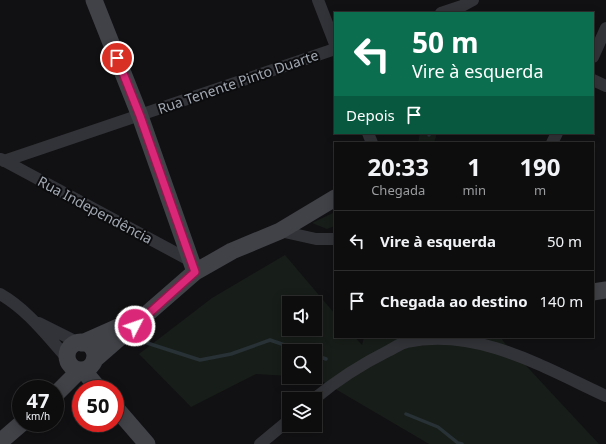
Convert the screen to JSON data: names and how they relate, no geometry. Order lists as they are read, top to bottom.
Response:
{
  "streets": {
    "street": ["Rua Tenente Pinto Duarte", "Rua Independência"]
  },
  "crossings": [
    ["Rua Tenente Pinto Duarte", "Rua Independência"]
  ],
  "page": {
    "turn": ["50 m", "Vire à esquerda"],
    "then": "Depois",
    "eta": [
      "20:33",
      "Chegada",
      "1",
      "min",
      "190",
      "m"
    ],
    "list": [
      {
        "name": "Vire à esquerda",
        "value": "50 m"
      },
      {
        "name": "Chegada ao destino",
        "value": "140 m"
      }
    ],
    "speed": "47 km/h",
    "limit": "50"
  }
}
